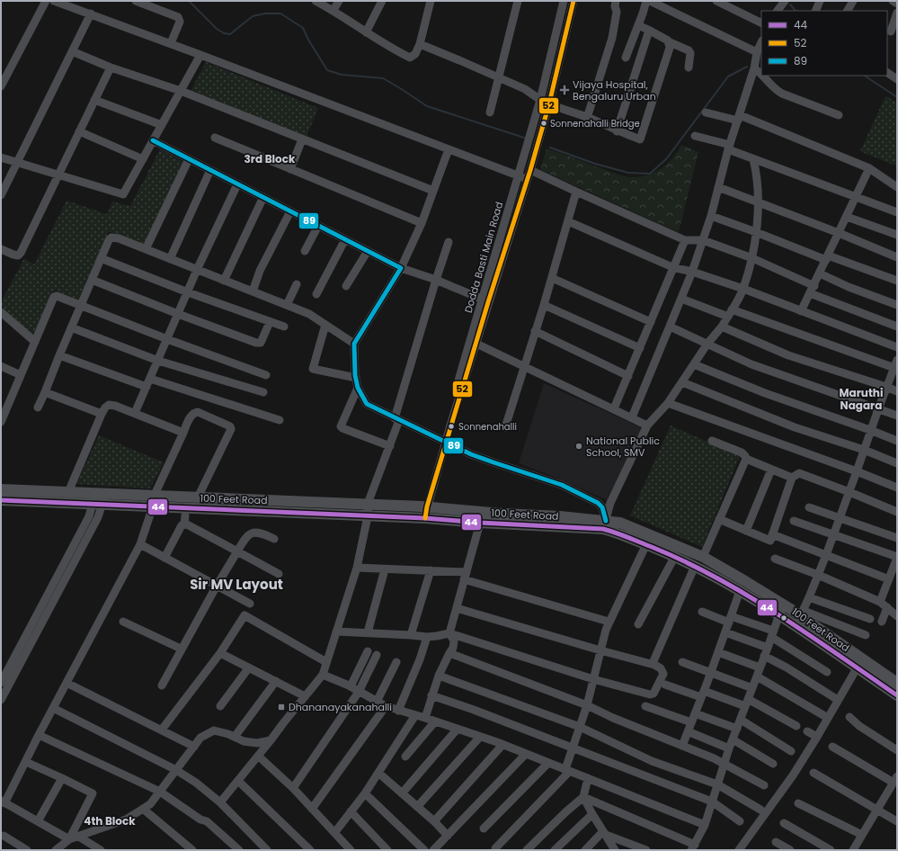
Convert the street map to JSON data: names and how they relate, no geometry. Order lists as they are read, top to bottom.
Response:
{
  "streets": {
    "main road": ["100 Feet Road"],
    "street": ["Dodda Basti Main Road"]
  },
  "crossings": [
    ["Dodda Basti Main Road", "100 Feet Road"]
  ],
  "districts": [
    "3rd Block",
    "Maruthi Nagara",
    "Sir MV Layout",
    "4th Block"
  ],
  "places": {
    "health": ["Vijaya Hospital, Bengaluru Urban"],
    "other": ["Sonnenahalli Bridge", "Sonnenahalli", "National Public School, SMV"],
    "transit": ["Dhananayakanahalli"]
  },
  "lines": ["transit line 52", "transit line 89", "transit line 44"],
  "legend": ["44", "52", "89"]
}
